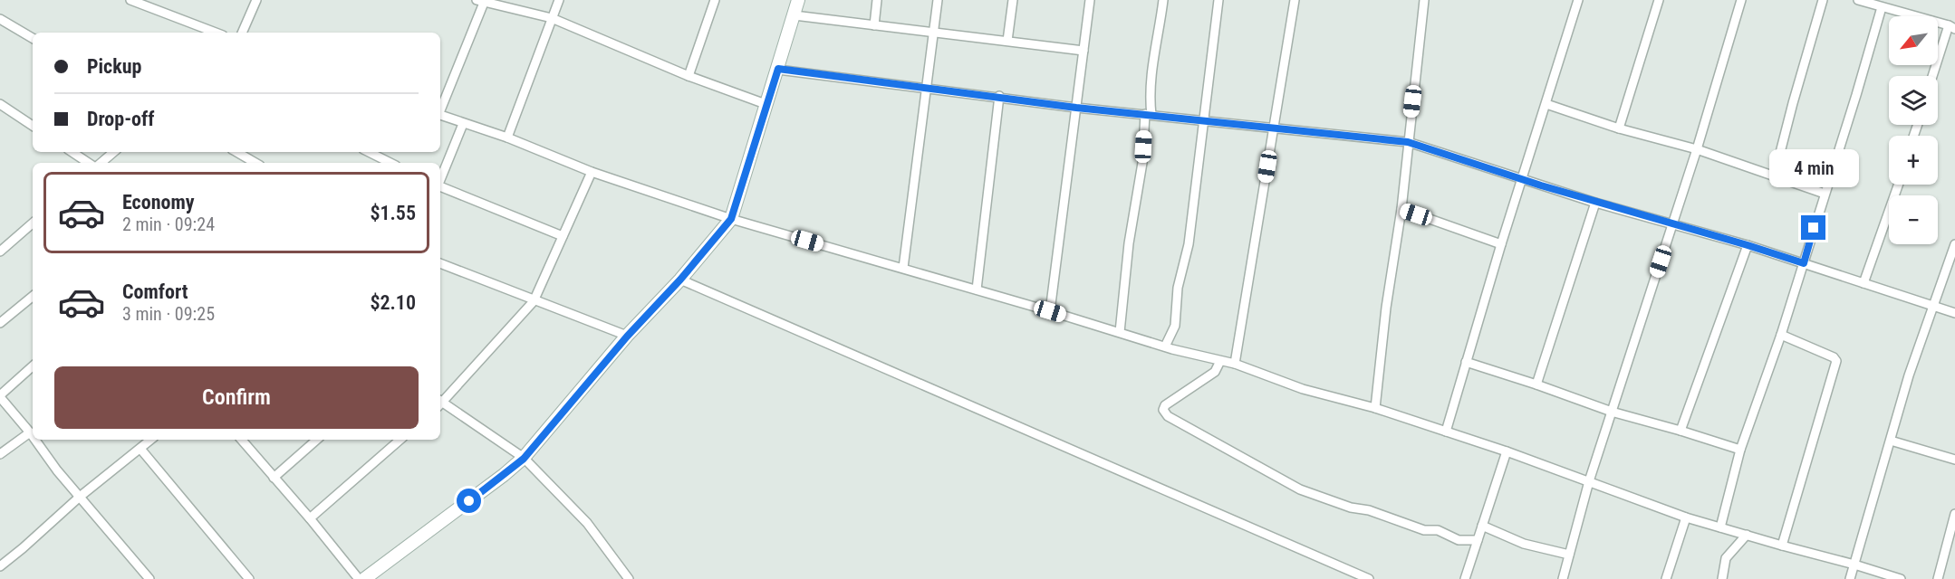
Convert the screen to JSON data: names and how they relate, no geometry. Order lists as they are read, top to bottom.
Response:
{
  "north": "bottom left",
  "page": {
    "map_buttons": ["+", "−"],
    "banner": ["Pickup", "Drop-off"],
    "bubble": "4 min",
    "list": [
      {
        "name": "Economy",
        "note": "2 min · 09:24",
        "value": "$1.55"
      },
      {
        "name": "Comfort",
        "note": "3 min · 09:25",
        "value": "$2.10"
      }
    ],
    "buttons": "Confirm"
  }
}
